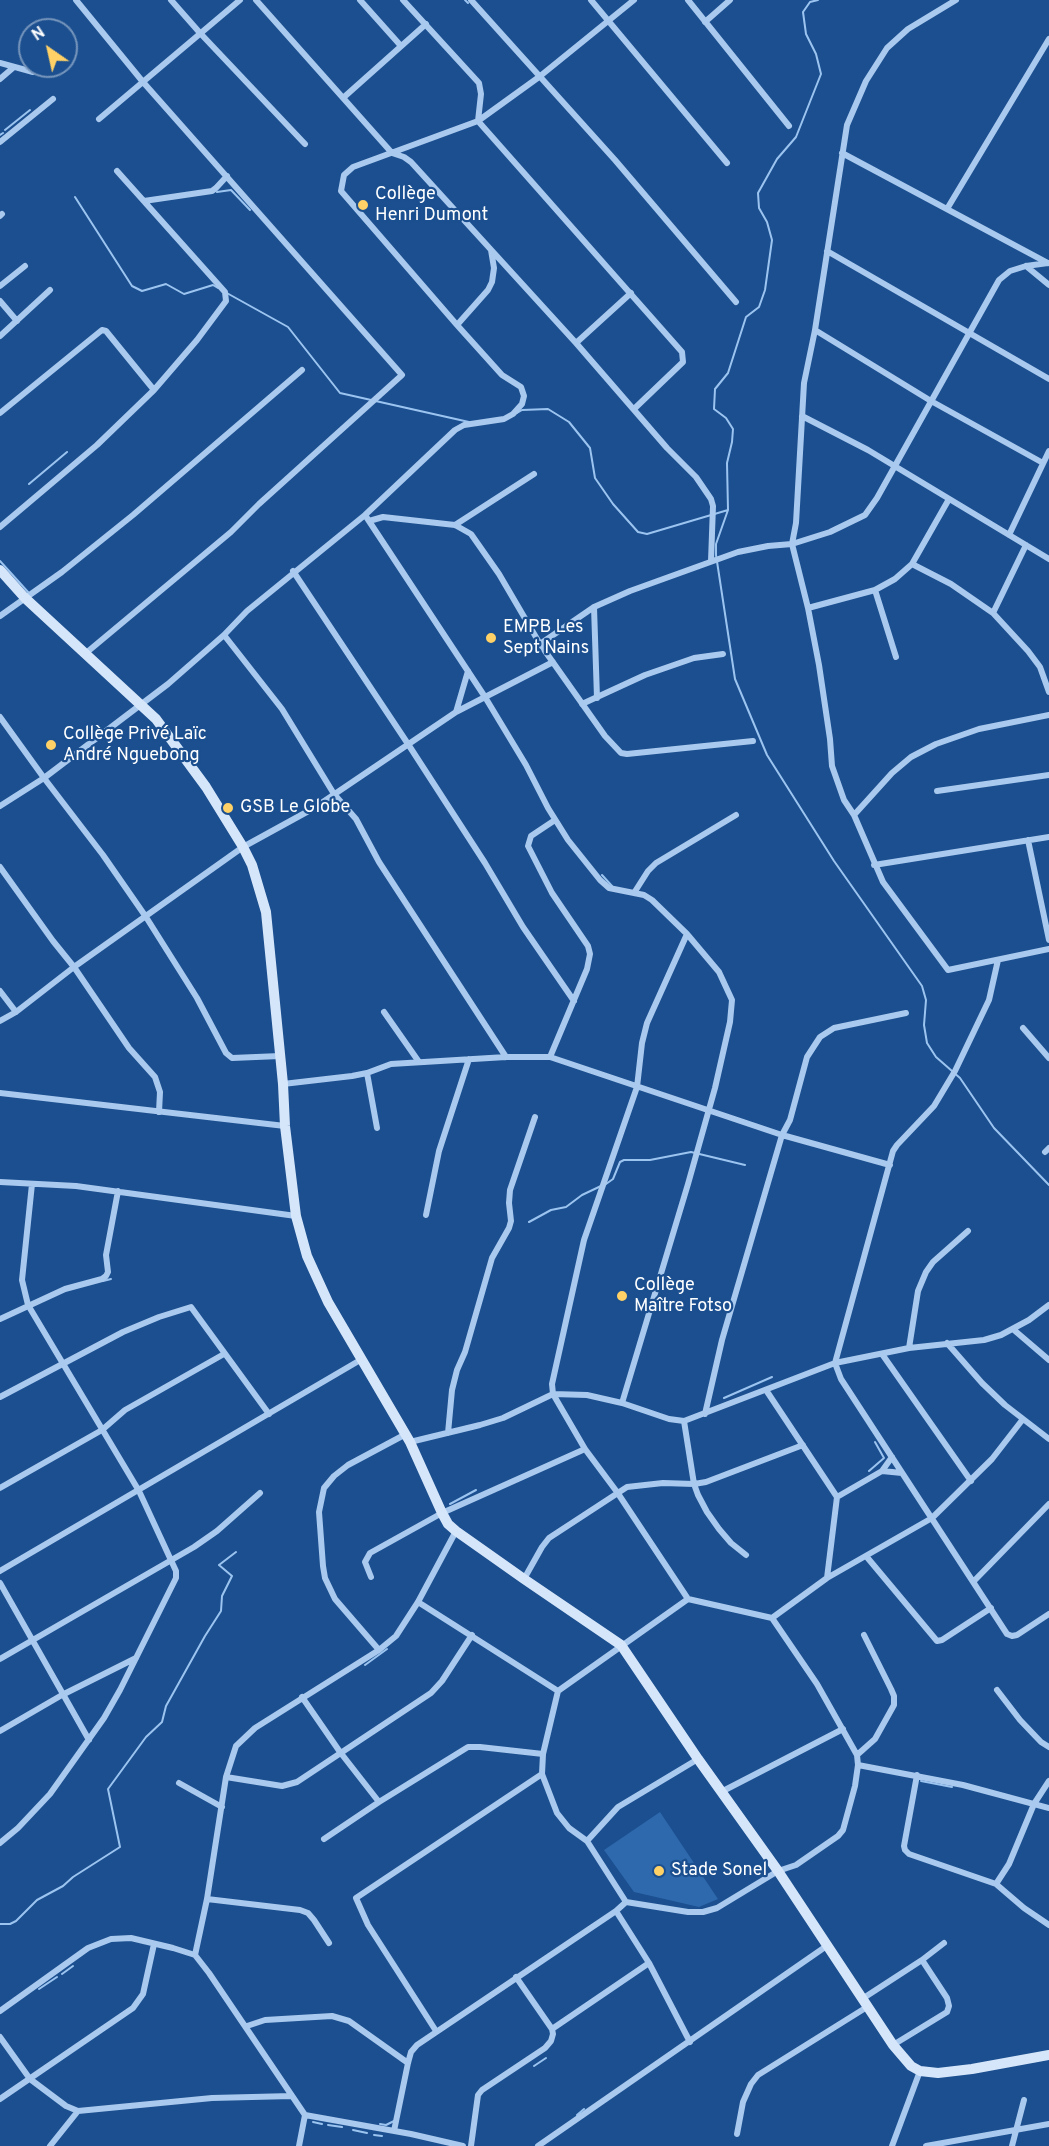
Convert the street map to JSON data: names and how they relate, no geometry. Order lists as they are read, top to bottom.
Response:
{
  "places": [
    "Collège Henri Dumont",
    "EMPB Les Sept Nains",
    "Collège Privé Laïc André Nguebong",
    "GSB Le Globe",
    "Collège Maître Fotso",
    "Stade Sonel"
  ],
  "north": "top left"
}
